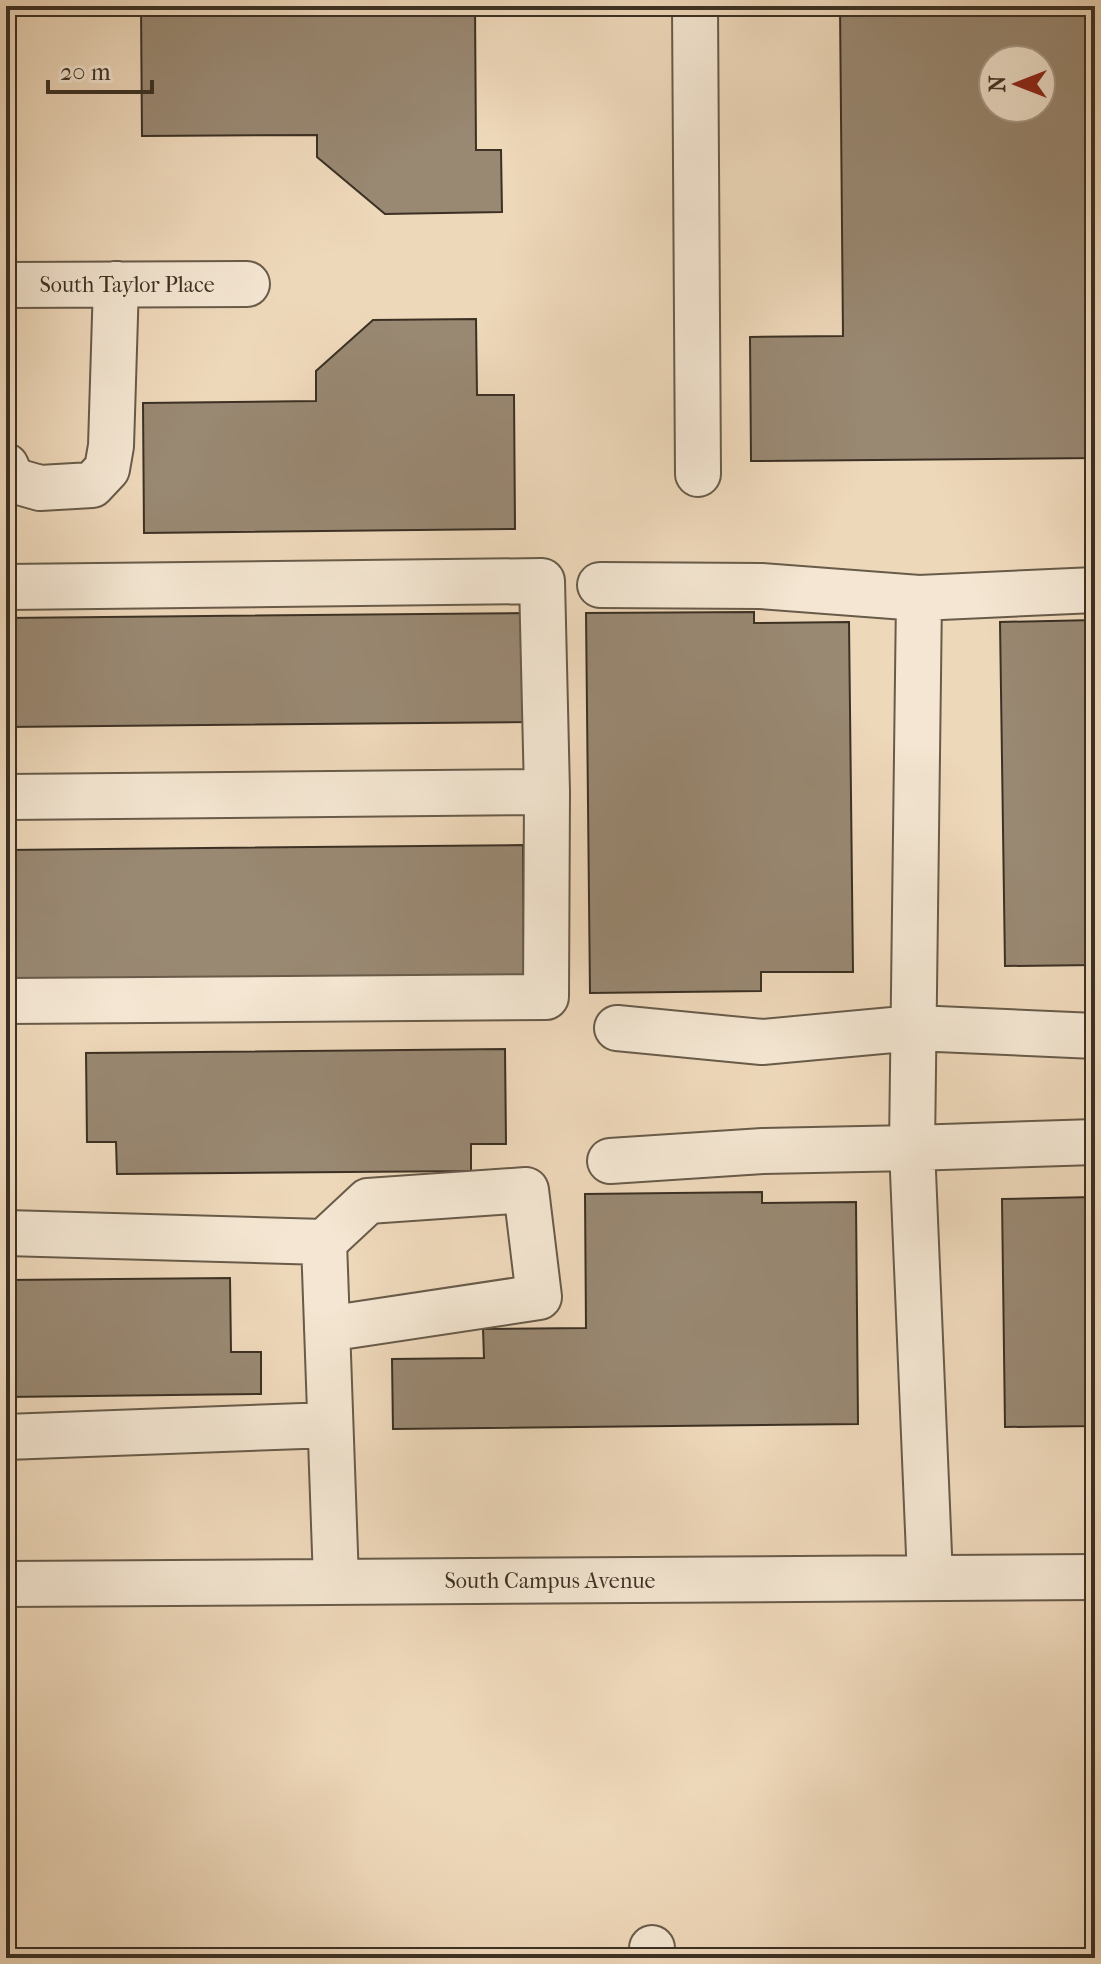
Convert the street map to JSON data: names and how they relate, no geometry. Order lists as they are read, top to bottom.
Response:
{
  "streets": {
    "street": ["South Taylor Place", "South Campus Avenue"]
  },
  "scale_bar": "20 m",
  "north": "left"
}
